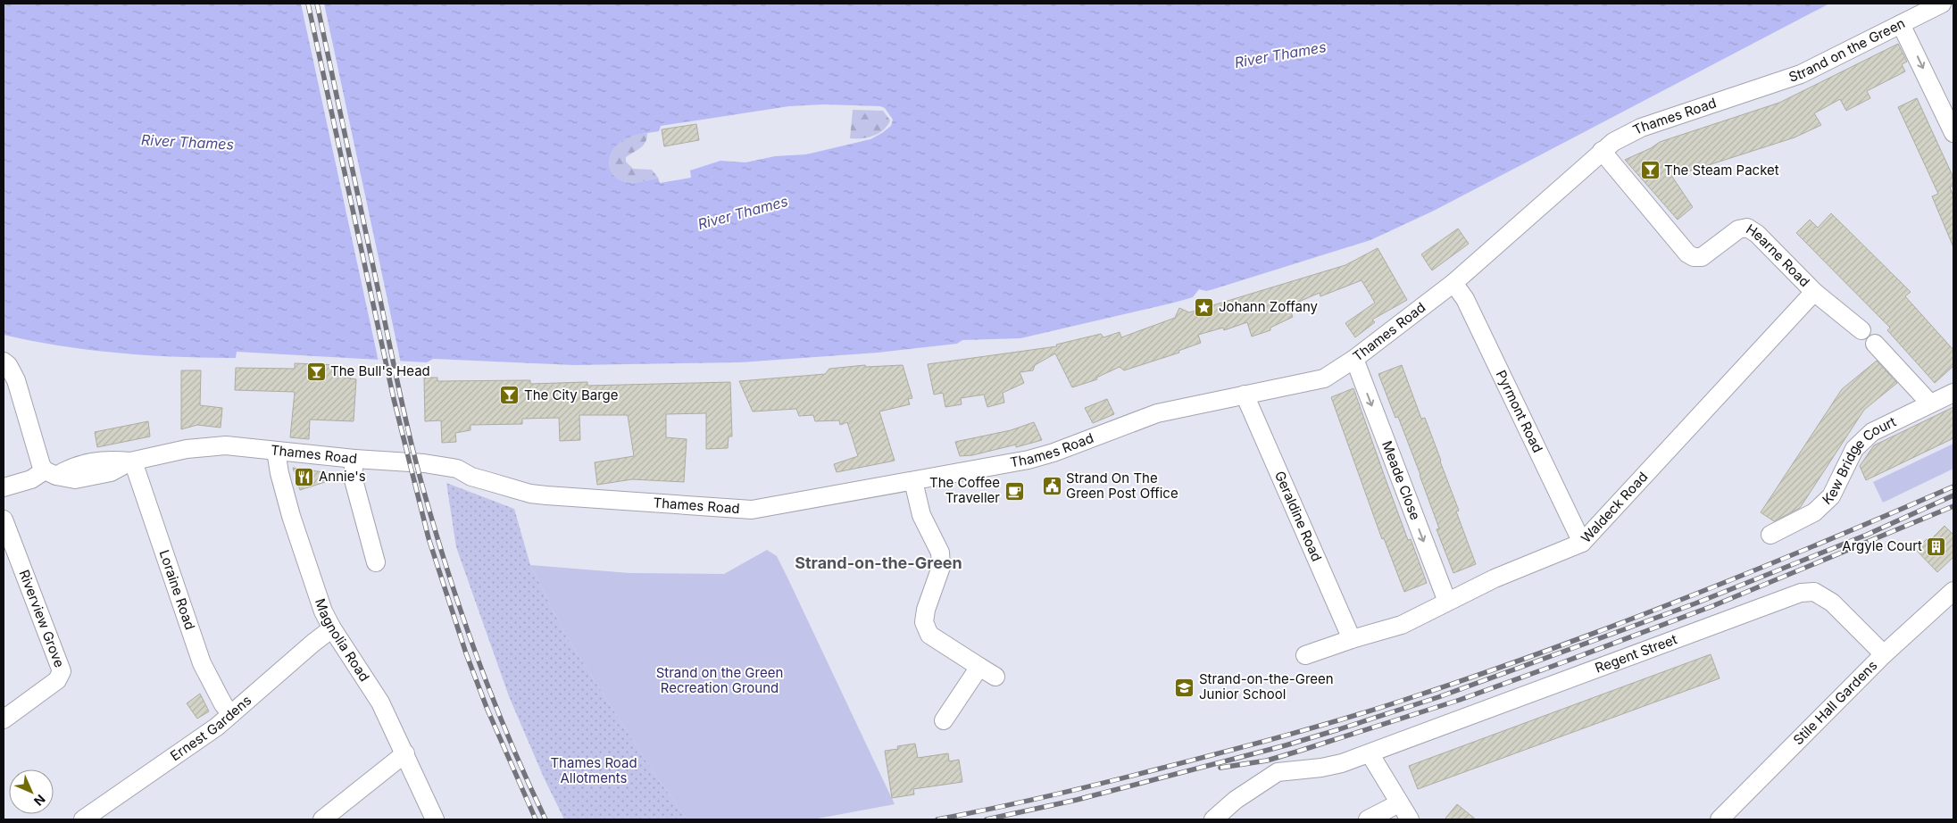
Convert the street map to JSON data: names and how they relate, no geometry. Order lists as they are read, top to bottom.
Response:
{
  "streets": {
    "street": [
      "Strand on the Green",
      "Thames Road",
      "Hearne Road",
      "Pyrmont Road",
      "Kew Bridge Court",
      "Meade Close",
      "Waldeck Road",
      "Geraldine Road",
      "Loraine Road",
      "Riverview Grove",
      "Magnolia Road",
      "Regent Street",
      "Stile Hall Gardens",
      "Ernest Gardens"
    ]
  },
  "crossings": [
    ["Strand on the Green", "Thames Road"],
    ["Thames Road", "Hearne Road"],
    ["Thames Road", "Pyrmont Road"],
    ["Thames Road", "Meade Close"],
    ["Thames Road", "Geraldine Road"],
    ["Thames Road", "Loraine Road"],
    ["Thames Road", "Magnolia Road"],
    ["Hearne Road", "Waldeck Road"],
    ["Pyrmont Road", "Waldeck Road"],
    ["Meade Close", "Waldeck Road"],
    ["Waldeck Road", "Geraldine Road"],
    ["Loraine Road", "Ernest Gardens"],
    ["Magnolia Road", "Ernest Gardens"],
    ["Regent Street", "Stile Hall Gardens"]
  ],
  "one_way": ["Meade Close"],
  "districts": ["Strand-on-the-Green"],
  "water": ["River Thames"],
  "parks": ["Strand on the Green Recreation Ground", "Thames Road Allotments"],
  "places": {
    "bar": ["The Steam Packet", "The Bull's Head", "The City Barge"],
    "place": ["Johann Zoffany"],
    "restaurant": ["Annie's"],
    "public building": ["Strand On The Green Post Office"],
    "cafe": ["The Coffee Traveller"],
    "building": ["Argyle Court"],
    "school or university": ["Strand-on-the-Green Junior School"]
  },
  "north": "bottom right"
}
